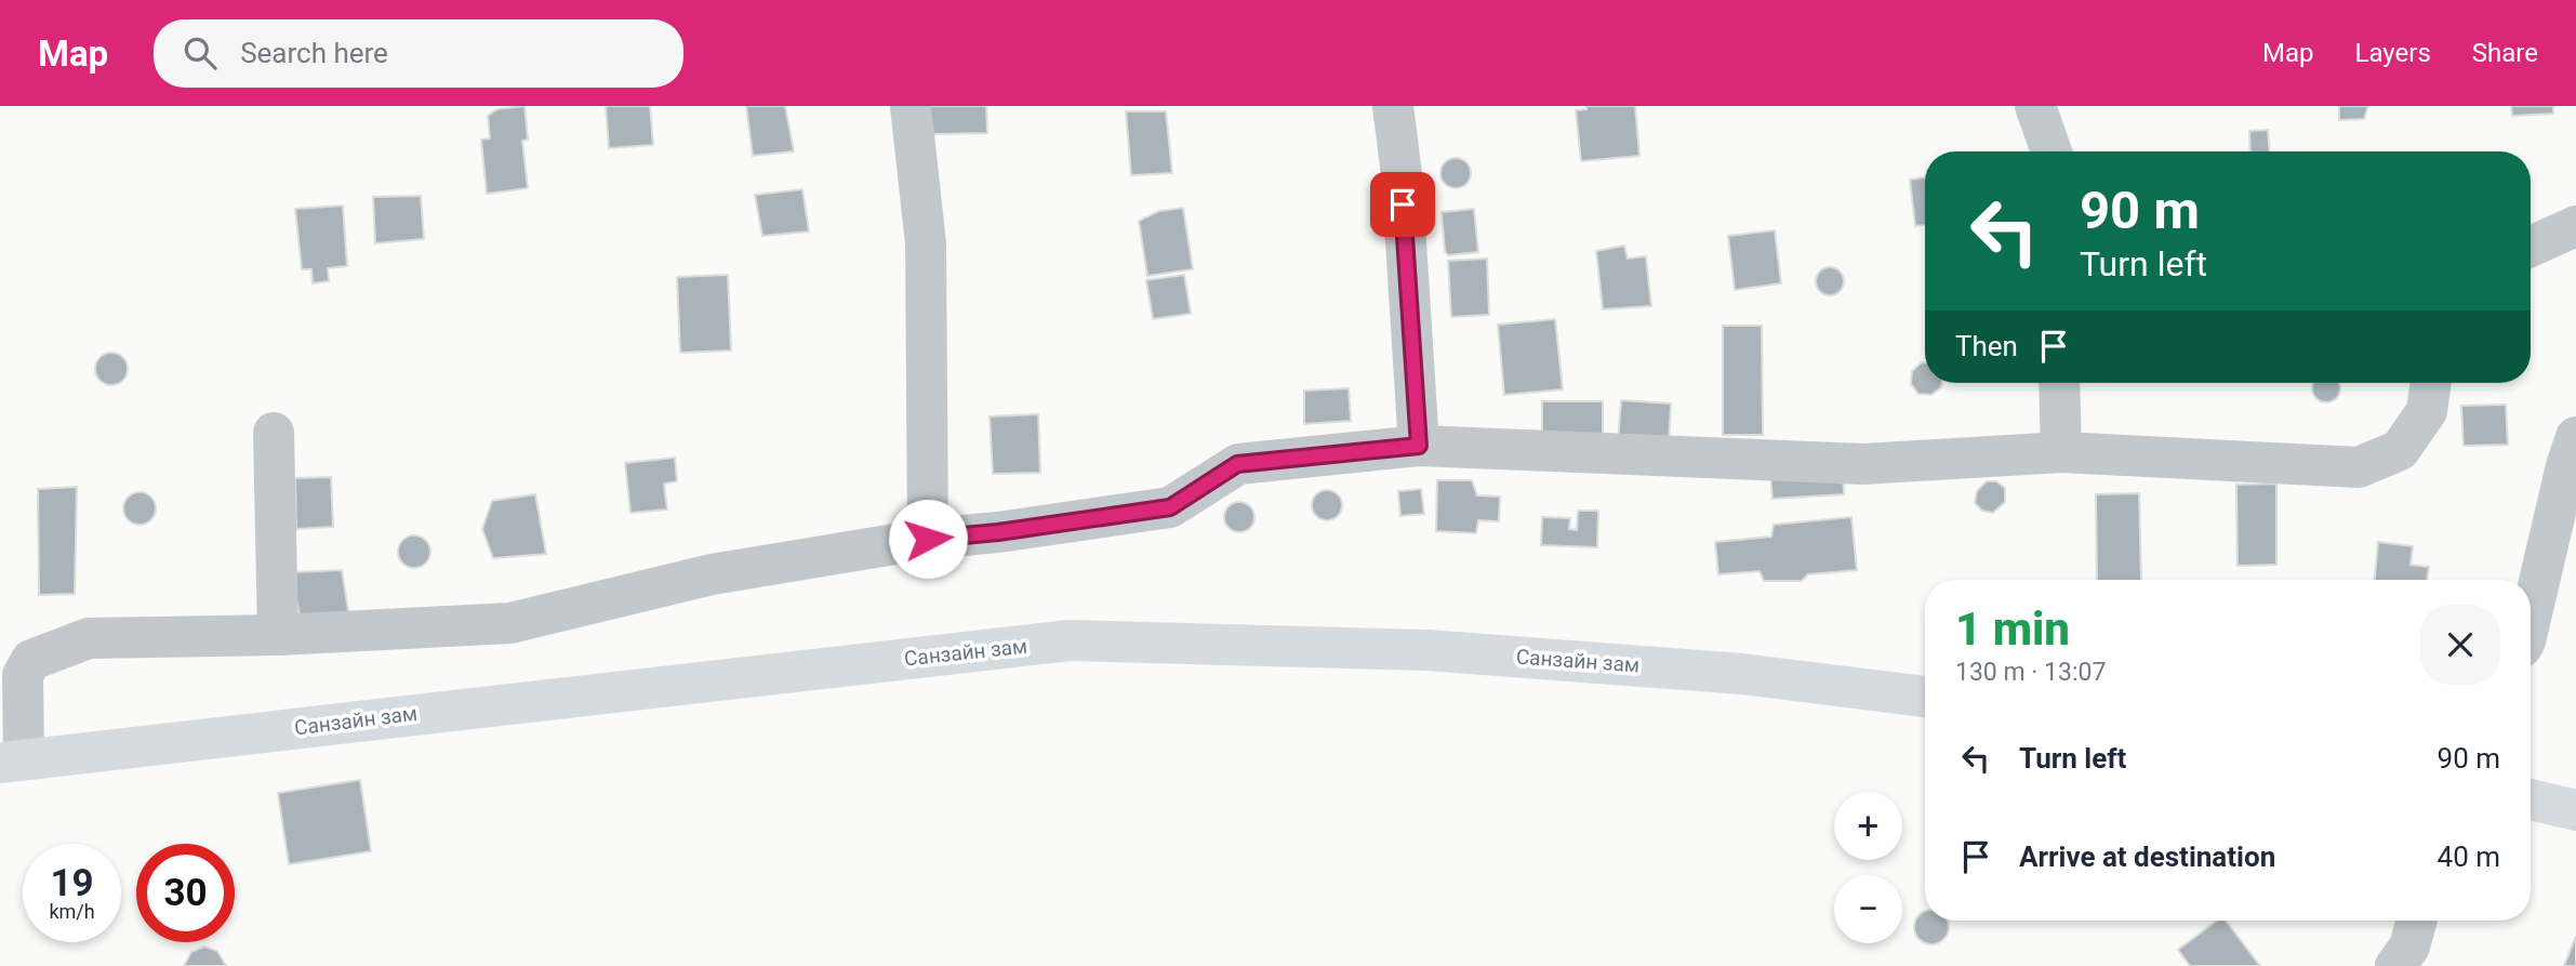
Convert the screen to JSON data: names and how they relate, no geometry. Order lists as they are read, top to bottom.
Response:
{
  "streets": {
    "main road": ["Санзайн зам"]
  },
  "page": {
    "header": "Map",
    "search": "Search here",
    "nav": ["Map", "Layers", "Share"],
    "turn": ["90 m", "Turn left"],
    "then": "Then",
    "heading": ["1 min", "130 m · 13:07"],
    "list": [
      {
        "name": "Turn left",
        "value": "90 m"
      },
      {
        "name": "Arrive at destination",
        "value": "40 m"
      }
    ],
    "map_buttons": ["+", "−"],
    "speed": "19 km/h",
    "limit": "30"
  }
}
